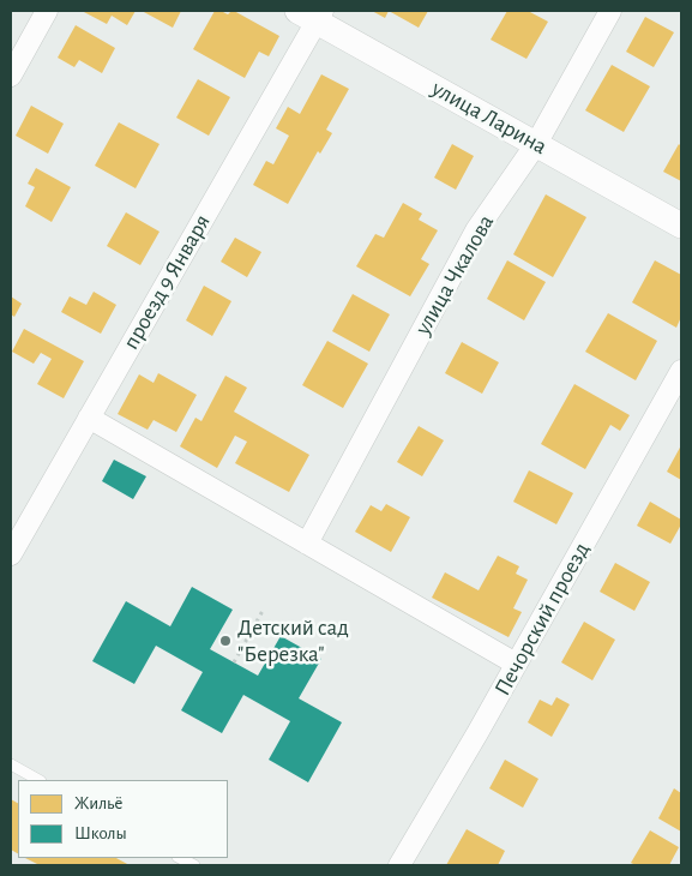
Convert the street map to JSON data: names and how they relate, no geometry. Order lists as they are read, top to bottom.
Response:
{
  "streets": {
    "street": [
      "улица Ларина",
      "улица Чкалова",
      "проезд 9 Января",
      "Печорский проезд"
    ]
  },
  "crossings": [
    ["улица Ларина", "улица Чкалова"],
    ["улица Ларина", "проезд 9 Января"]
  ],
  "places": ["Детский сад \"Березка\""],
  "legend": ["Жильё", "Школы"]
}
